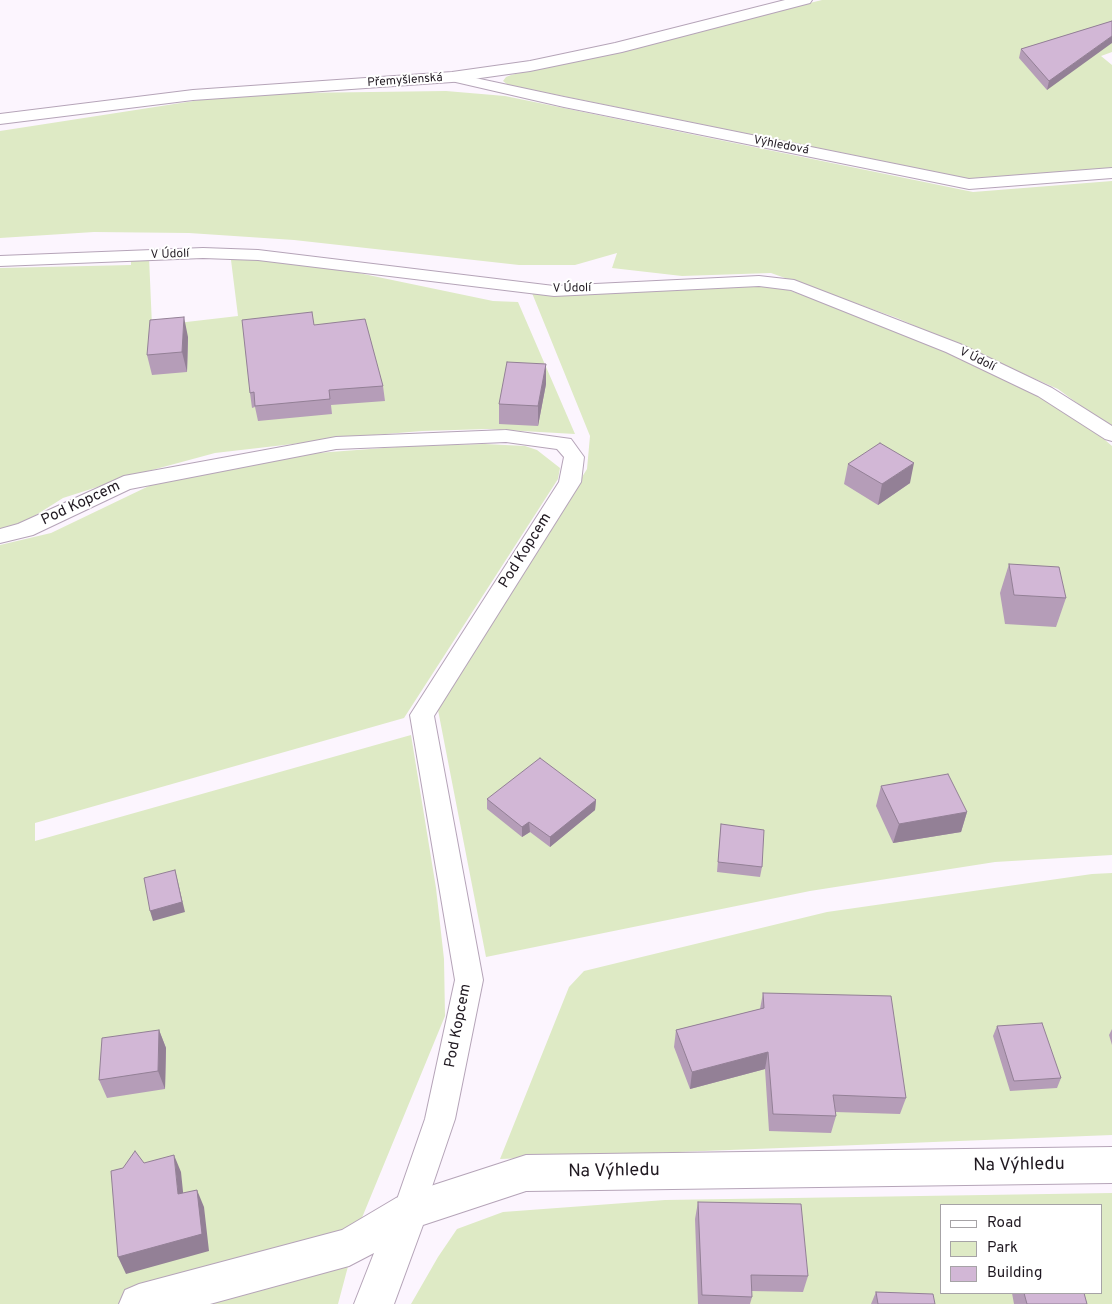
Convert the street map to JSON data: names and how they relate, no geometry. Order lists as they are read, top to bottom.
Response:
{
  "streets": {
    "street": ["Přemyšlenská", "Na Výhledu"],
    "lane": ["Výhledová", "V Údolí", "Pod Kopcem"]
  },
  "crossings": [
    ["Přemyšlenská", "Výhledová"],
    ["Pod Kopcem", "Na Výhledu"]
  ],
  "legend": ["Road", "Park", "Building"]
}
